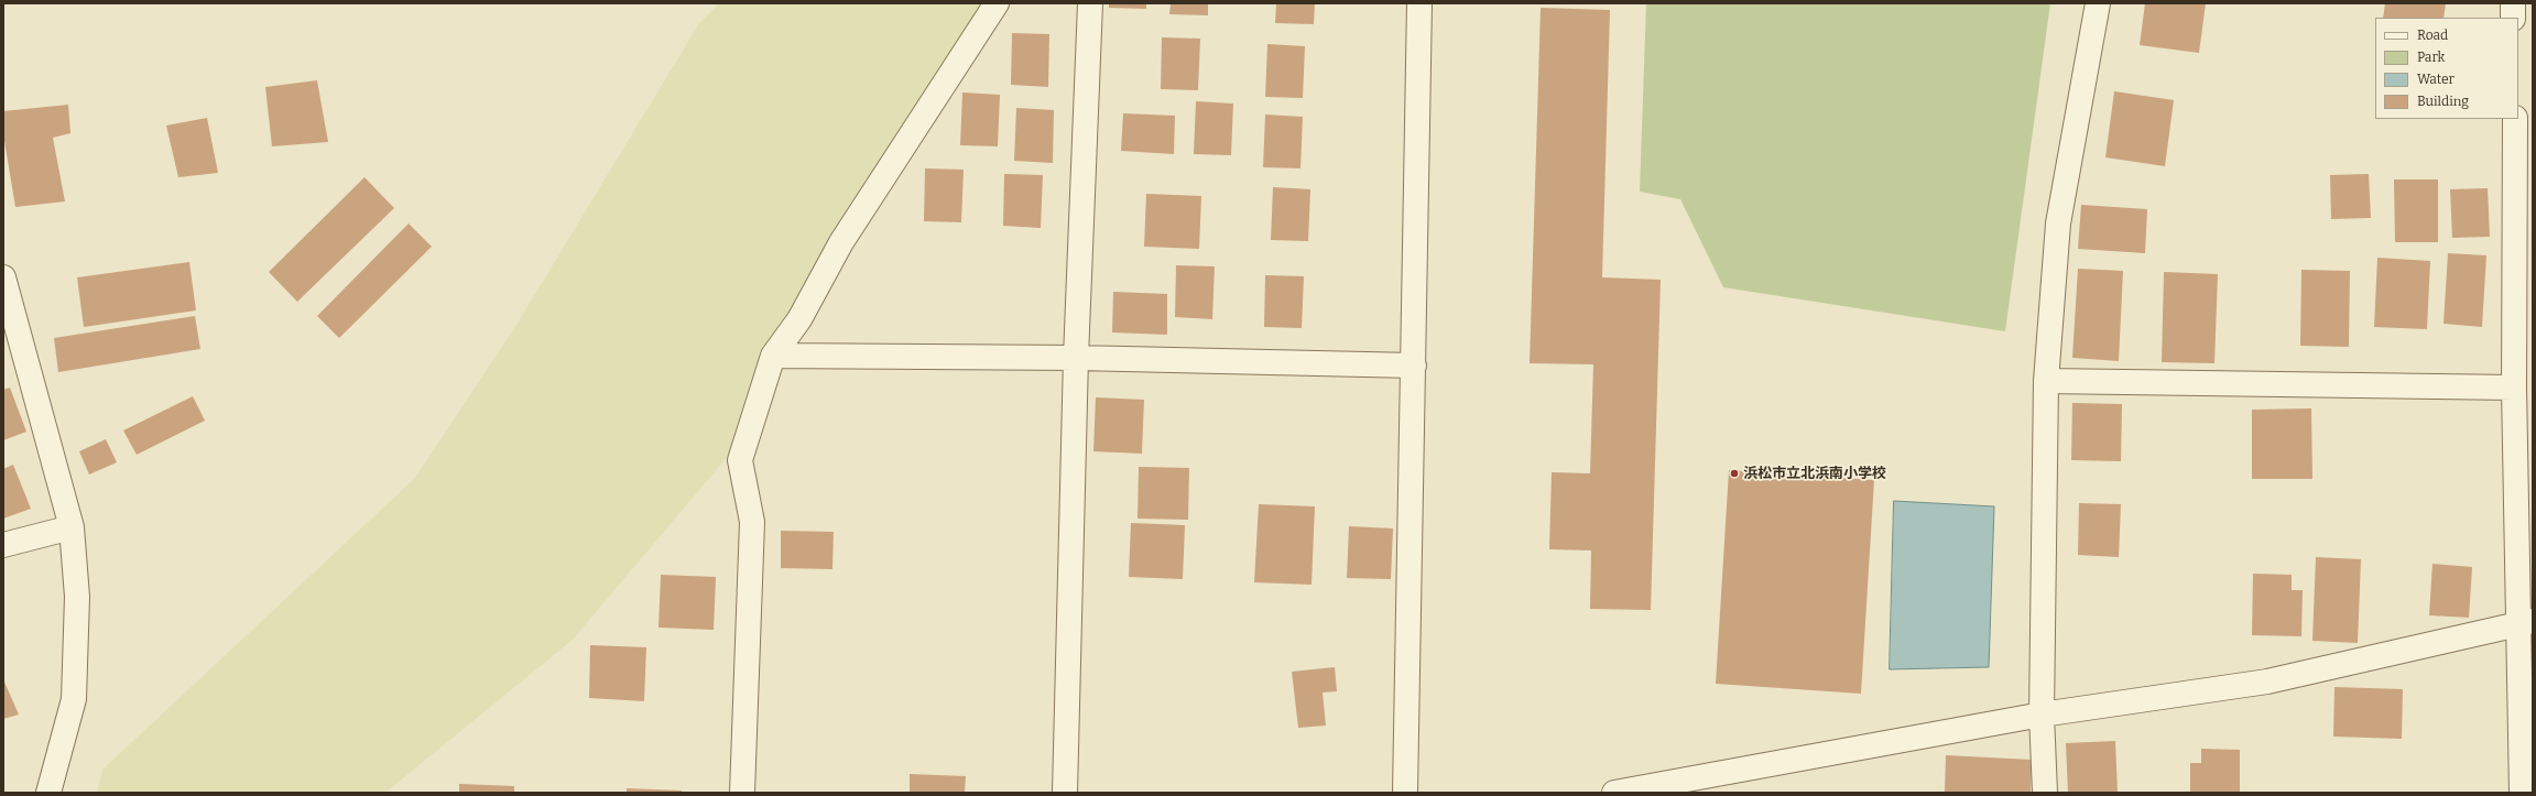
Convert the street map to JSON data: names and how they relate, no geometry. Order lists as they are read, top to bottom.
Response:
{
  "places": ["浜松市立北浜南小学校"],
  "legend": [
    "Road",
    "Park",
    "Water",
    "Building"
  ]
}
